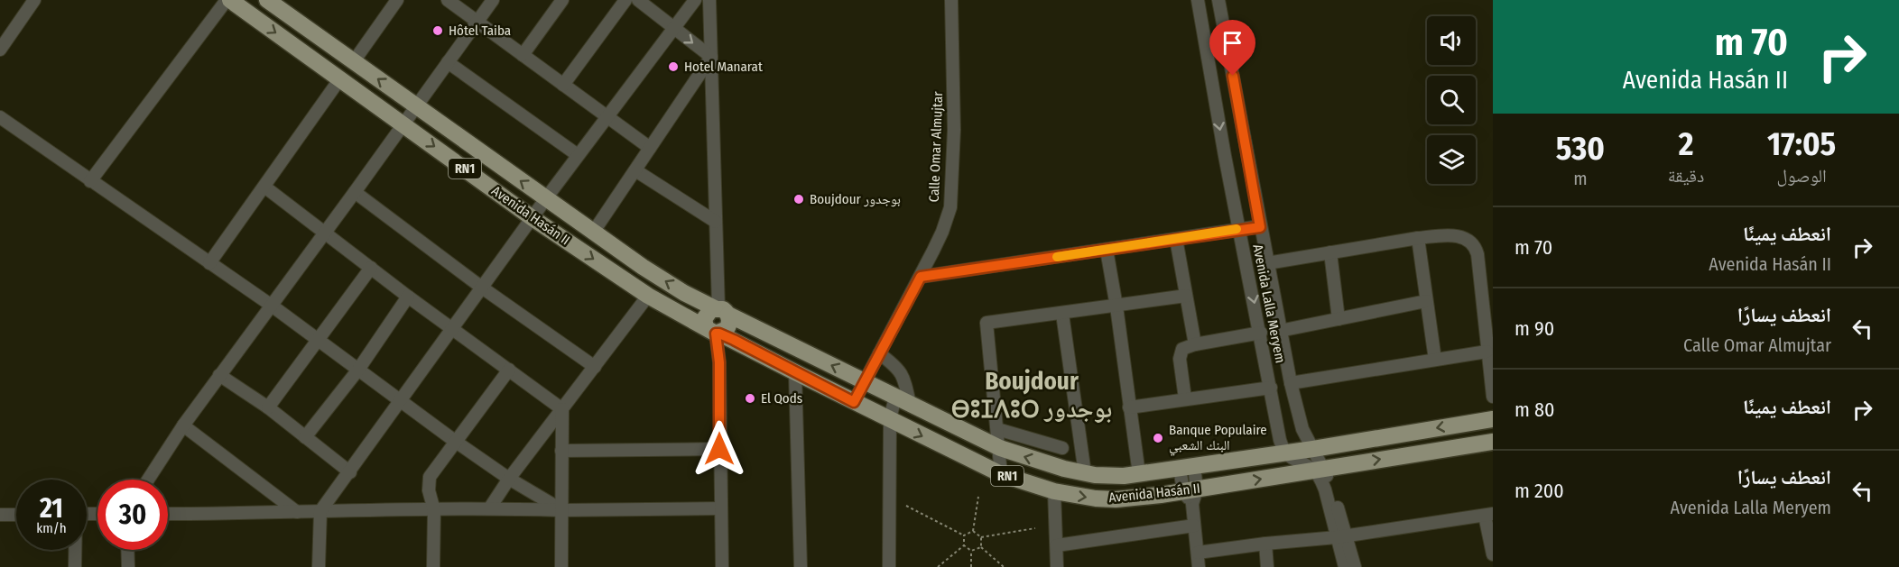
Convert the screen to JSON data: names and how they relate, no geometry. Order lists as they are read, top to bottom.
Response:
{
  "streets": {
    "main road": ["RN1", "Avenida Hasán II"],
    "street": ["Calle Omar Almujtar", "Avenida Lalla Meryem"]
  },
  "crossings": [
    ["Calle Omar Almujtar", "Avenida Hasán II"],
    ["Avenida Hasán II", "Avenida Lalla Meryem"]
  ],
  "districts": ["Boujdour ⴱⵓⵊⴷⵓⵔ بوجدور"],
  "places": [
    "Hôtel Taiba",
    "Hotel Manarat",
    "Boujdour بوجدور",
    "El Qods",
    "Banque Populaire البنك الشعبي"
  ],
  "page": {
    "turn": ["70 m", "Avenida Hasán II"],
    "eta": [
      "17:05",
      "الوصول",
      "2",
      "دقيقة",
      "530",
      "m"
    ],
    "list": [
      {
        "name": "انعطف يمينًا",
        "note": "Avenida Hasán II",
        "value": "70 m"
      },
      {
        "name": "انعطف يسارًا",
        "note": "Calle Omar Almujtar",
        "value": "90 m"
      },
      {
        "name": "انعطف يمينًا",
        "value": "80 m"
      },
      {
        "name": "انعطف يسارًا",
        "note": "Avenida Lalla Meryem",
        "value": "200 m"
      }
    ],
    "speed": "21 km/h",
    "limit": "30"
  }
}
